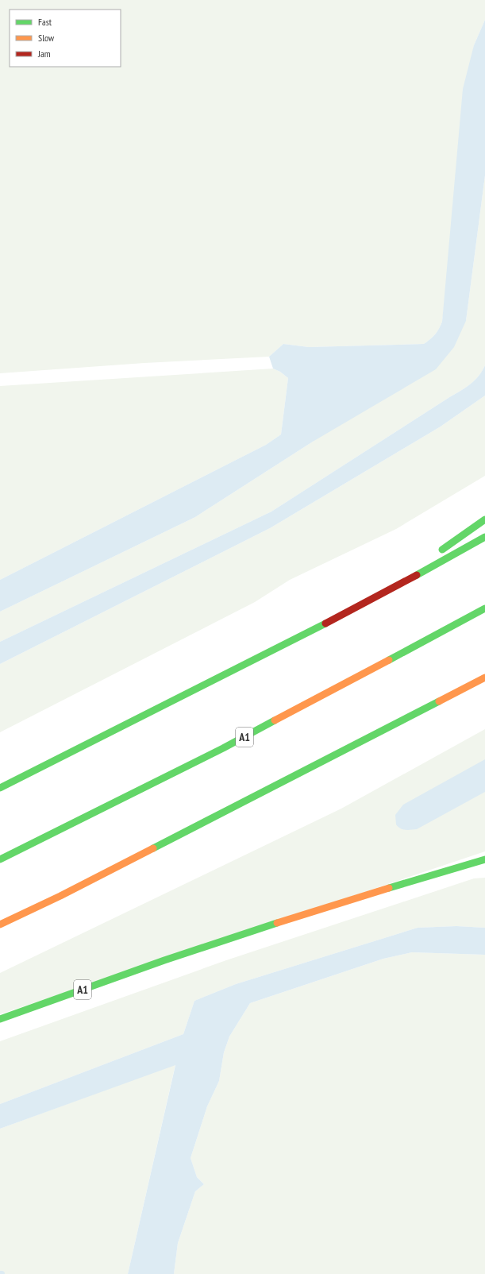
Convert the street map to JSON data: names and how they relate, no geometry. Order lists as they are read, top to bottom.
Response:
{
  "streets": {
    "highway": ["A1"]
  },
  "legend": ["Fast", "Slow", "Jam"]
}
